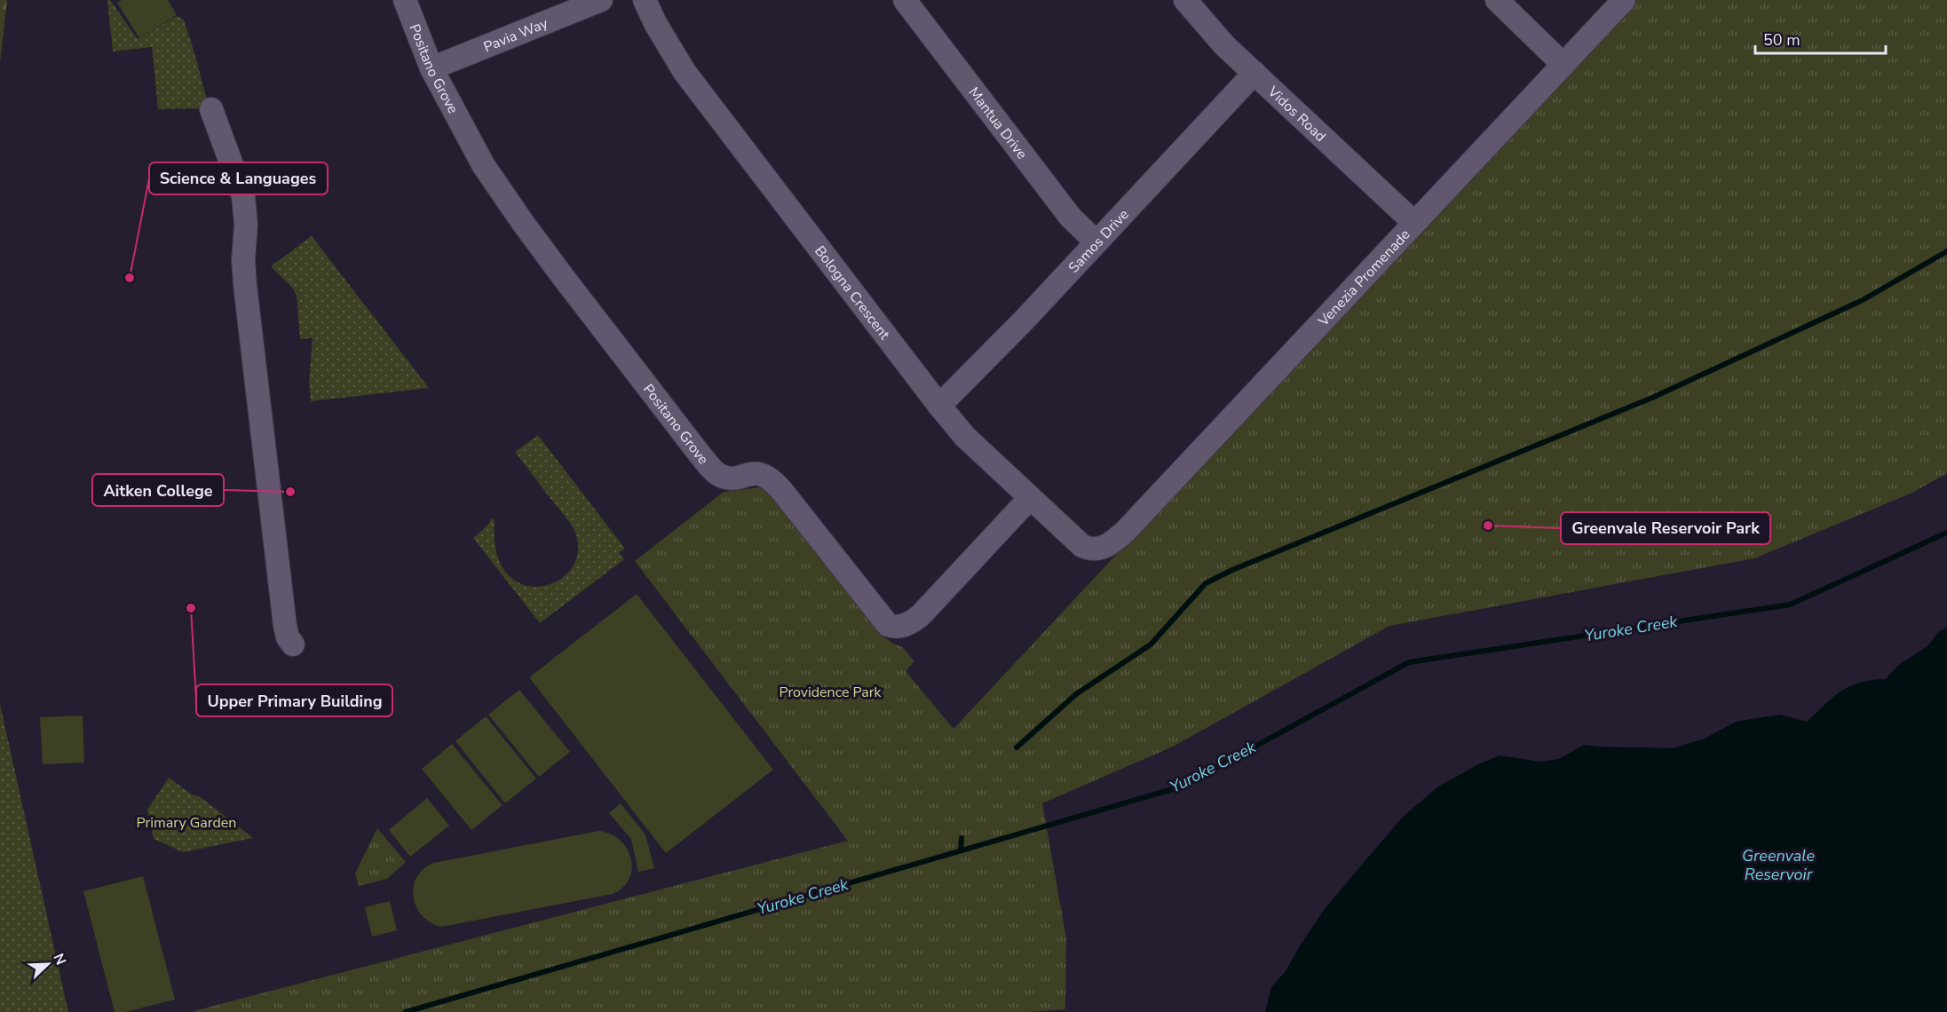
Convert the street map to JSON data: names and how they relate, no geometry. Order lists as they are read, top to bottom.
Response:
{
  "streets": {
    "street": [
      "Pavia Way",
      "Positano Grove",
      "Vidos Road",
      "Mantua Drive",
      "Samos Drive",
      "Venezia Promenade",
      "Bologna Crescent"
    ]
  },
  "crossings": [
    ["Pavia Way", "Positano Grove"],
    ["Positano Grove", "Bologna Crescent"],
    ["Vidos Road", "Samos Drive"],
    ["Vidos Road", "Venezia Promenade"],
    ["Mantua Drive", "Samos Drive"],
    ["Samos Drive", "Bologna Crescent"],
    ["Venezia Promenade", "Bologna Crescent"]
  ],
  "water": ["Yuroke Creek", "Greenvale Reservoir"],
  "parks": ["Providence Park", "Primary Garden"],
  "places": [
    "Science & Languages",
    "Aitken College",
    "Greenvale Reservoir Park",
    "Upper Primary Building"
  ],
  "scale_bar": "50 m",
  "north": "top right"
}
